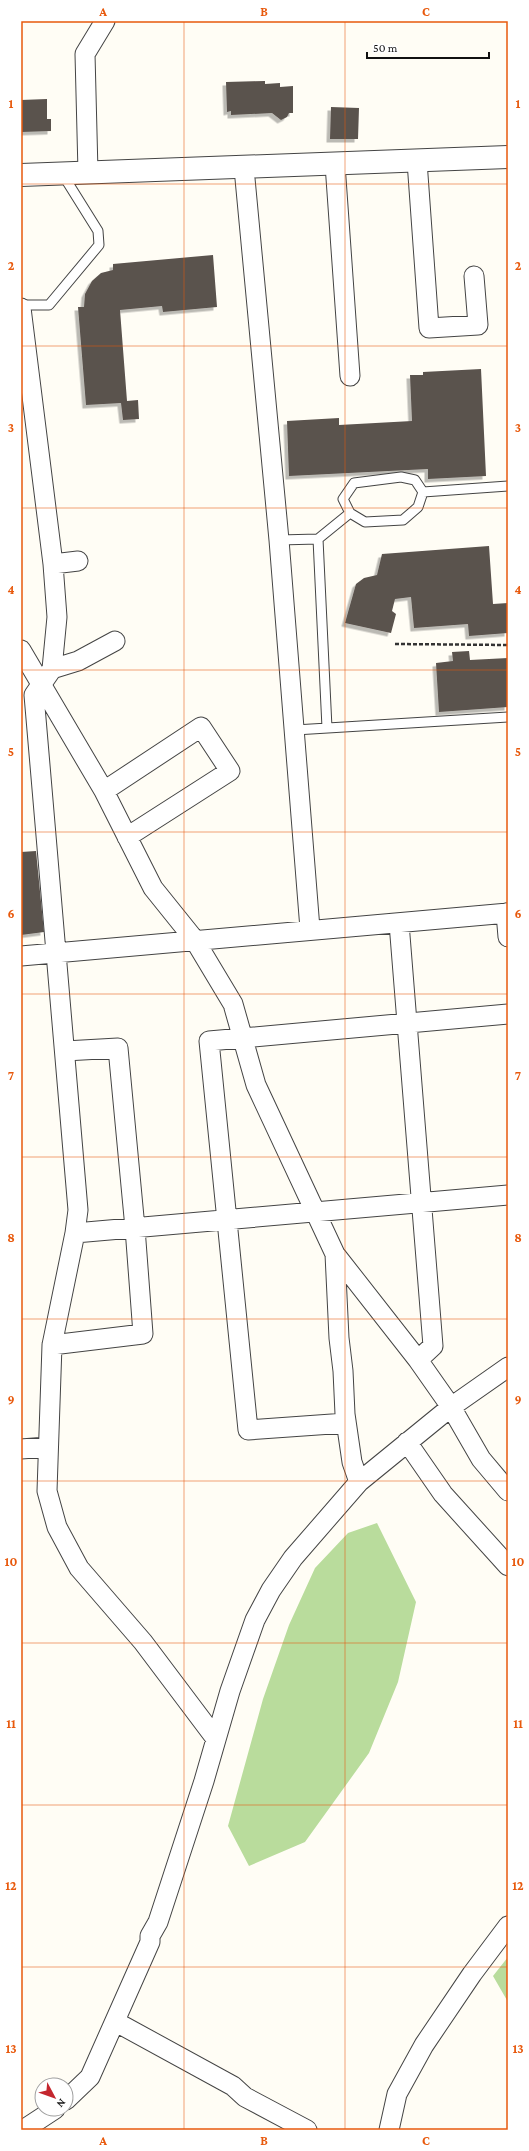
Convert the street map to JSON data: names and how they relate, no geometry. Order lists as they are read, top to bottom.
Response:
{
  "scale_bar": "50 m",
  "north": "bottom right",
  "grid": {
    "columns": ["A", "B", "C"],
    "rows": [
      "1",
      "2",
      "3",
      "4",
      "5",
      "6",
      "7",
      "8",
      "9",
      "10",
      "11",
      "12",
      "13"
    ]
  }
}
